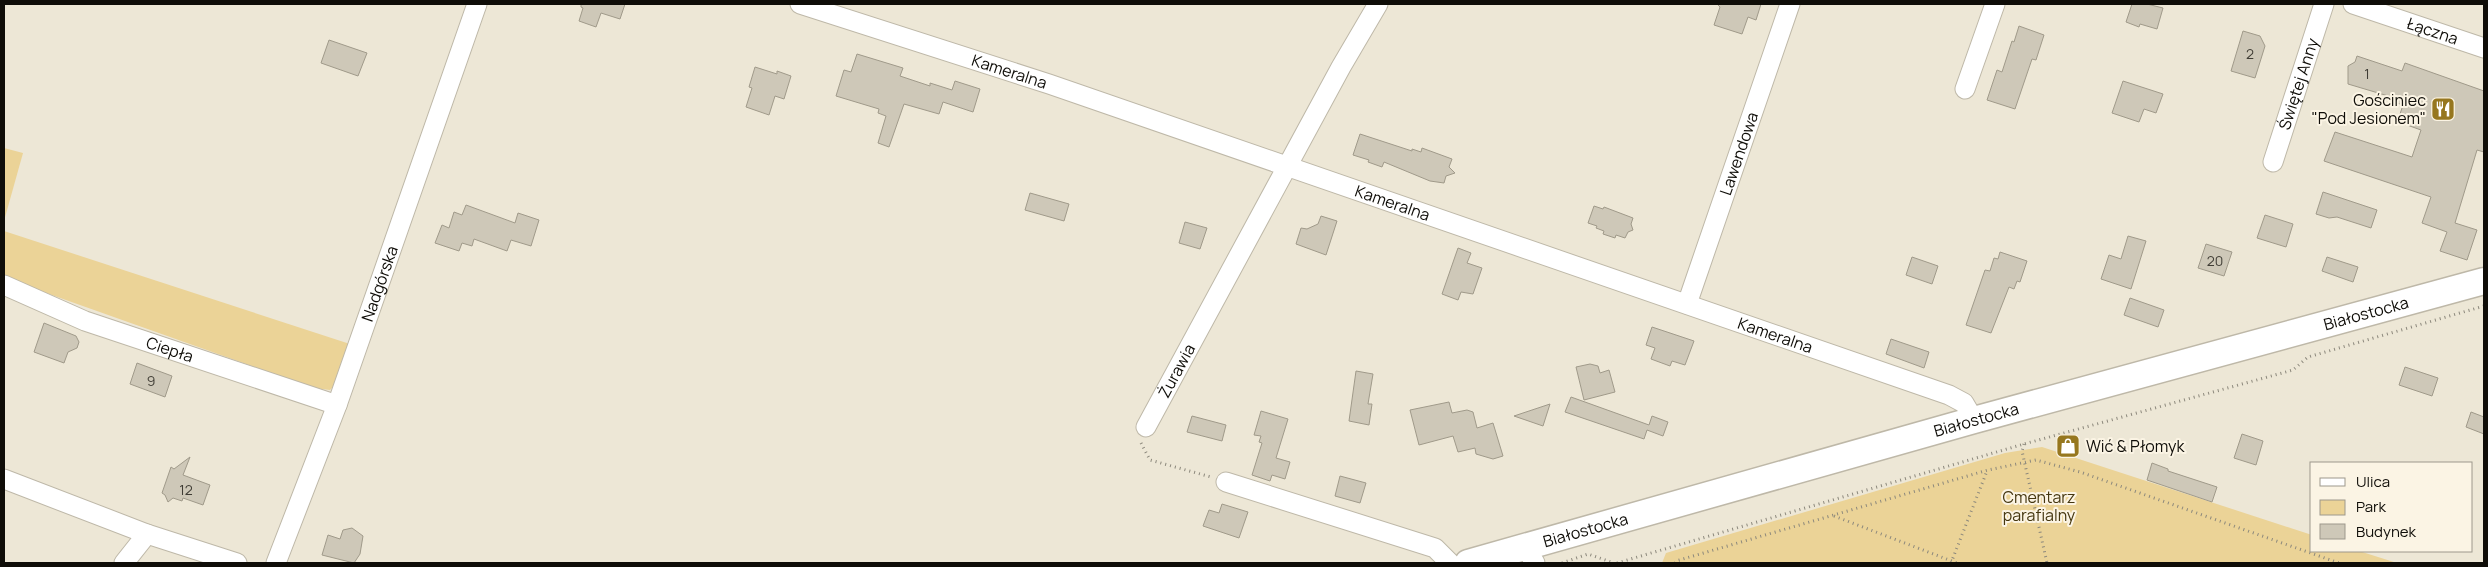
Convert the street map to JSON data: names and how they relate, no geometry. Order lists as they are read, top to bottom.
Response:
{
  "streets": {
    "street": [
      "Łączna",
      "Kameralna",
      "Świętej Anny",
      "Lawendowa",
      "Nadgórska",
      "Białostocka",
      "Ciepła",
      "Żurawia"
    ]
  },
  "crossings": [
    ["Kameralna", "Lawendowa"],
    ["Kameralna", "Białostocka"],
    ["Kameralna", "Żurawia"],
    ["Nadgórska", "Ciepła"]
  ],
  "parks": ["Cmentarz parafialny"],
  "places": {
    "restaurant": ["Gościniec \"Pod Jesionem\""],
    "shop": ["Wić & Płomyk"]
  },
  "house_numbers": [
    "2",
    "1",
    "20",
    "9",
    "12"
  ],
  "legend": ["Ulica", "Park", "Budynek"]
}
